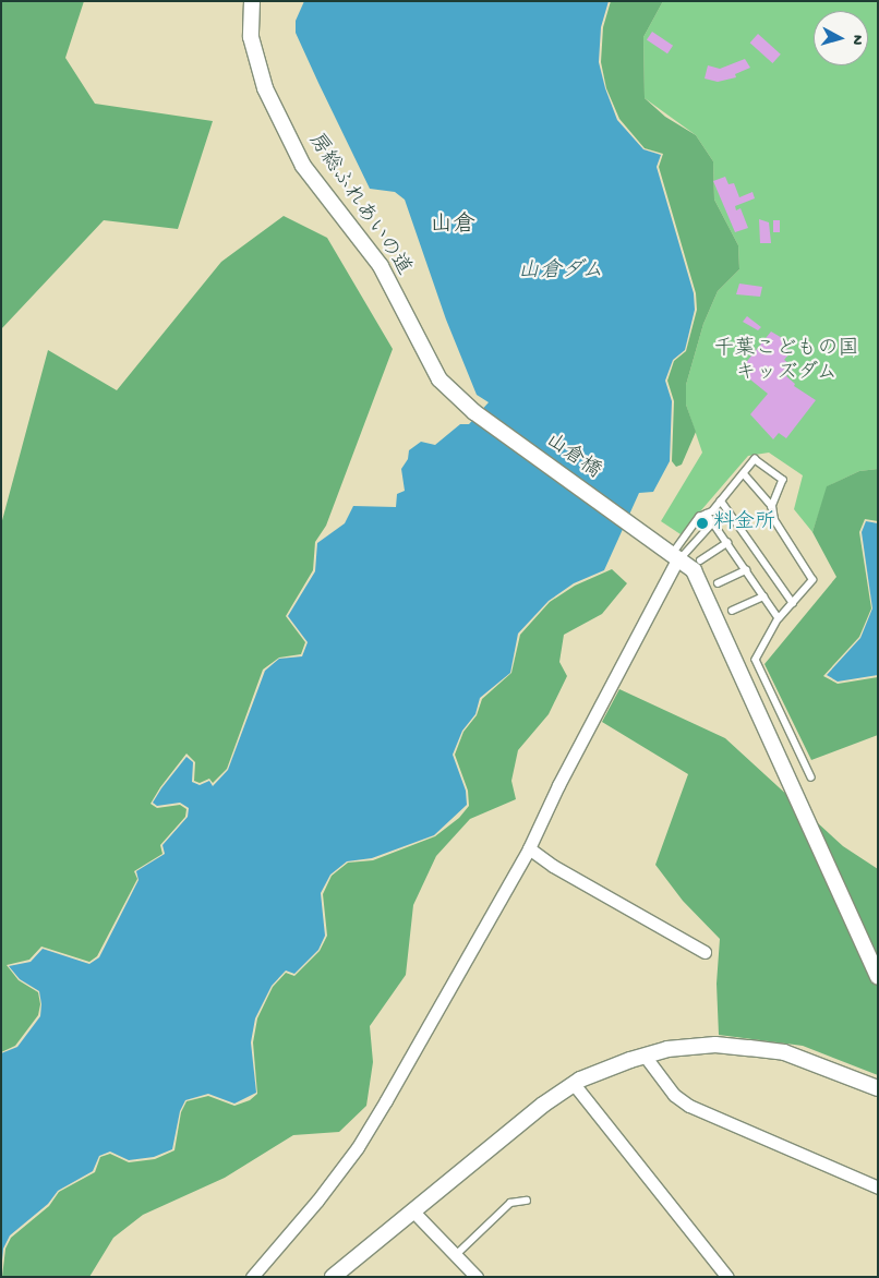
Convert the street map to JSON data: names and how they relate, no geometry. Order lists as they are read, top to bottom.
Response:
{
  "streets": {
    "street": ["房総ふれあいの道", "山倉橋"]
  },
  "crossings": [
    ["房総ふれあいの道", "山倉橋"]
  ],
  "districts": ["山倉"],
  "water": ["山倉ダム"],
  "parks": ["千葉こどもの国 キッズダム"],
  "places": ["料金所"],
  "north": "right"
}
